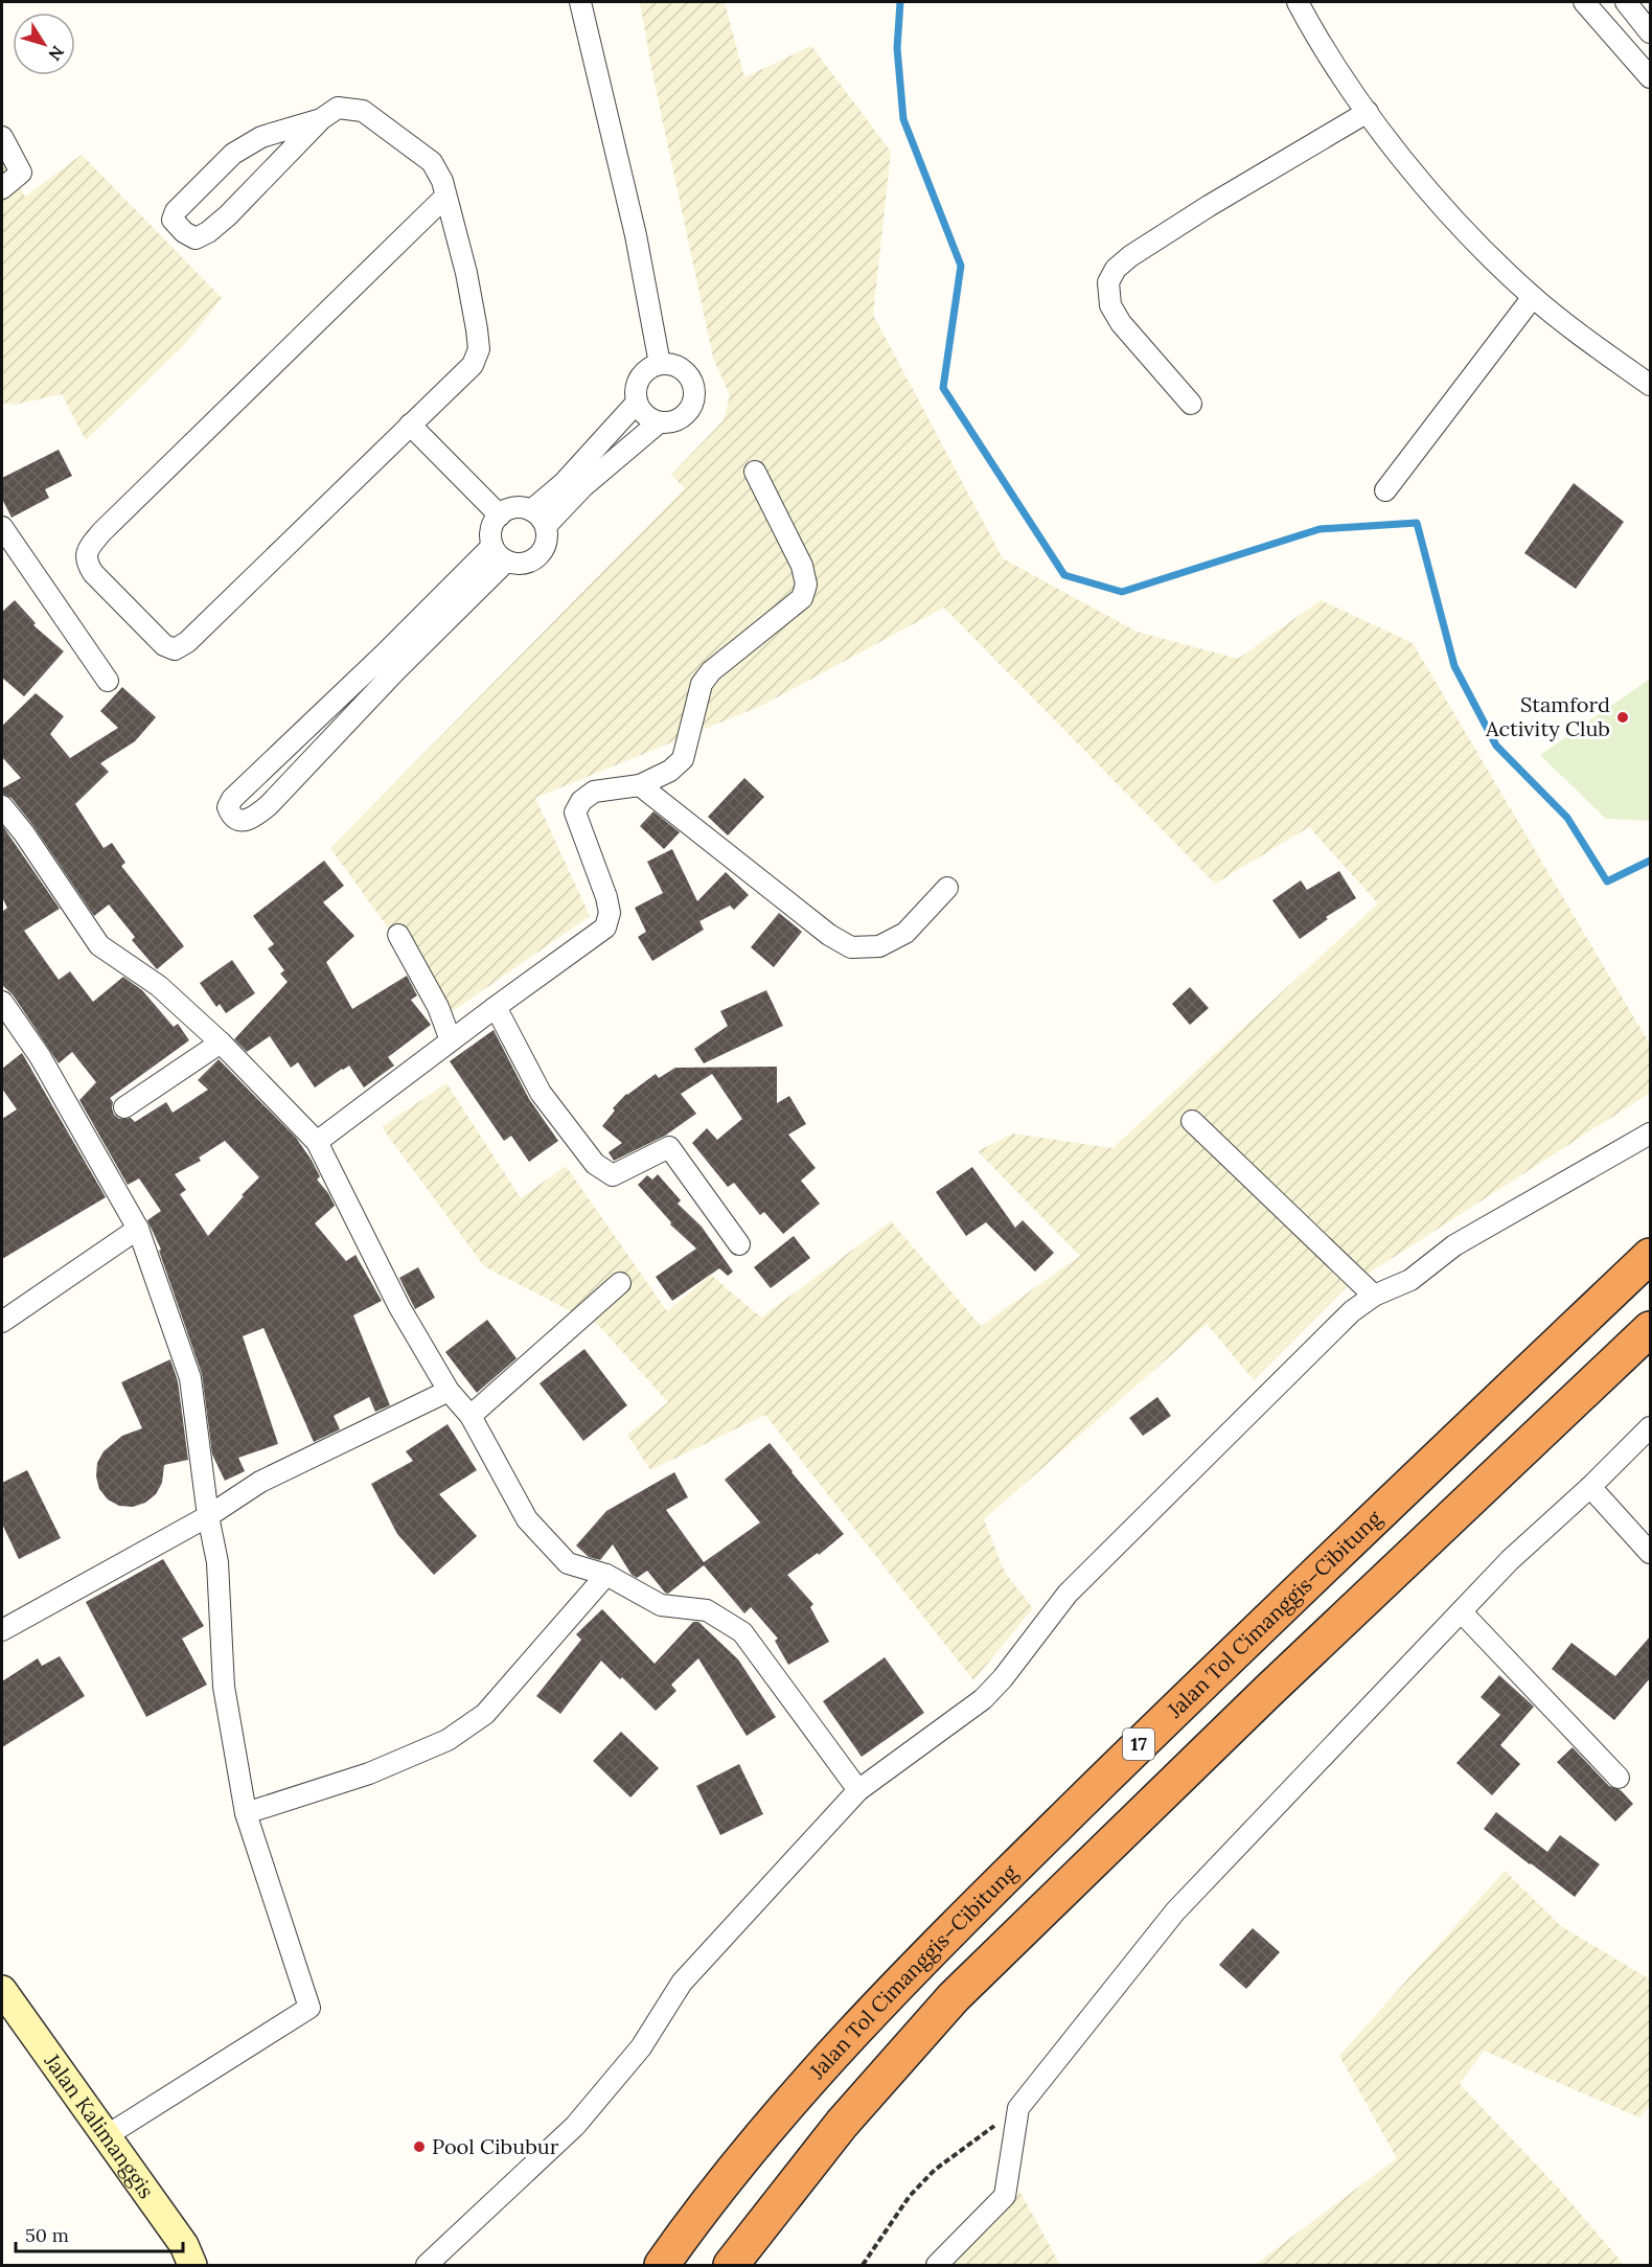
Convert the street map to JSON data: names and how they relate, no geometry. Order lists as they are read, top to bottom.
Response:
{
  "streets": {
    "highway": ["Jalan Tol Cimanggis–Cibitung", "17"],
    "main road": ["Jalan Kalimanggis"]
  },
  "places": ["Stamford Activity Club", "Pool Cibubur"],
  "scale_bar": "50 m",
  "north": "bottom right"
}
